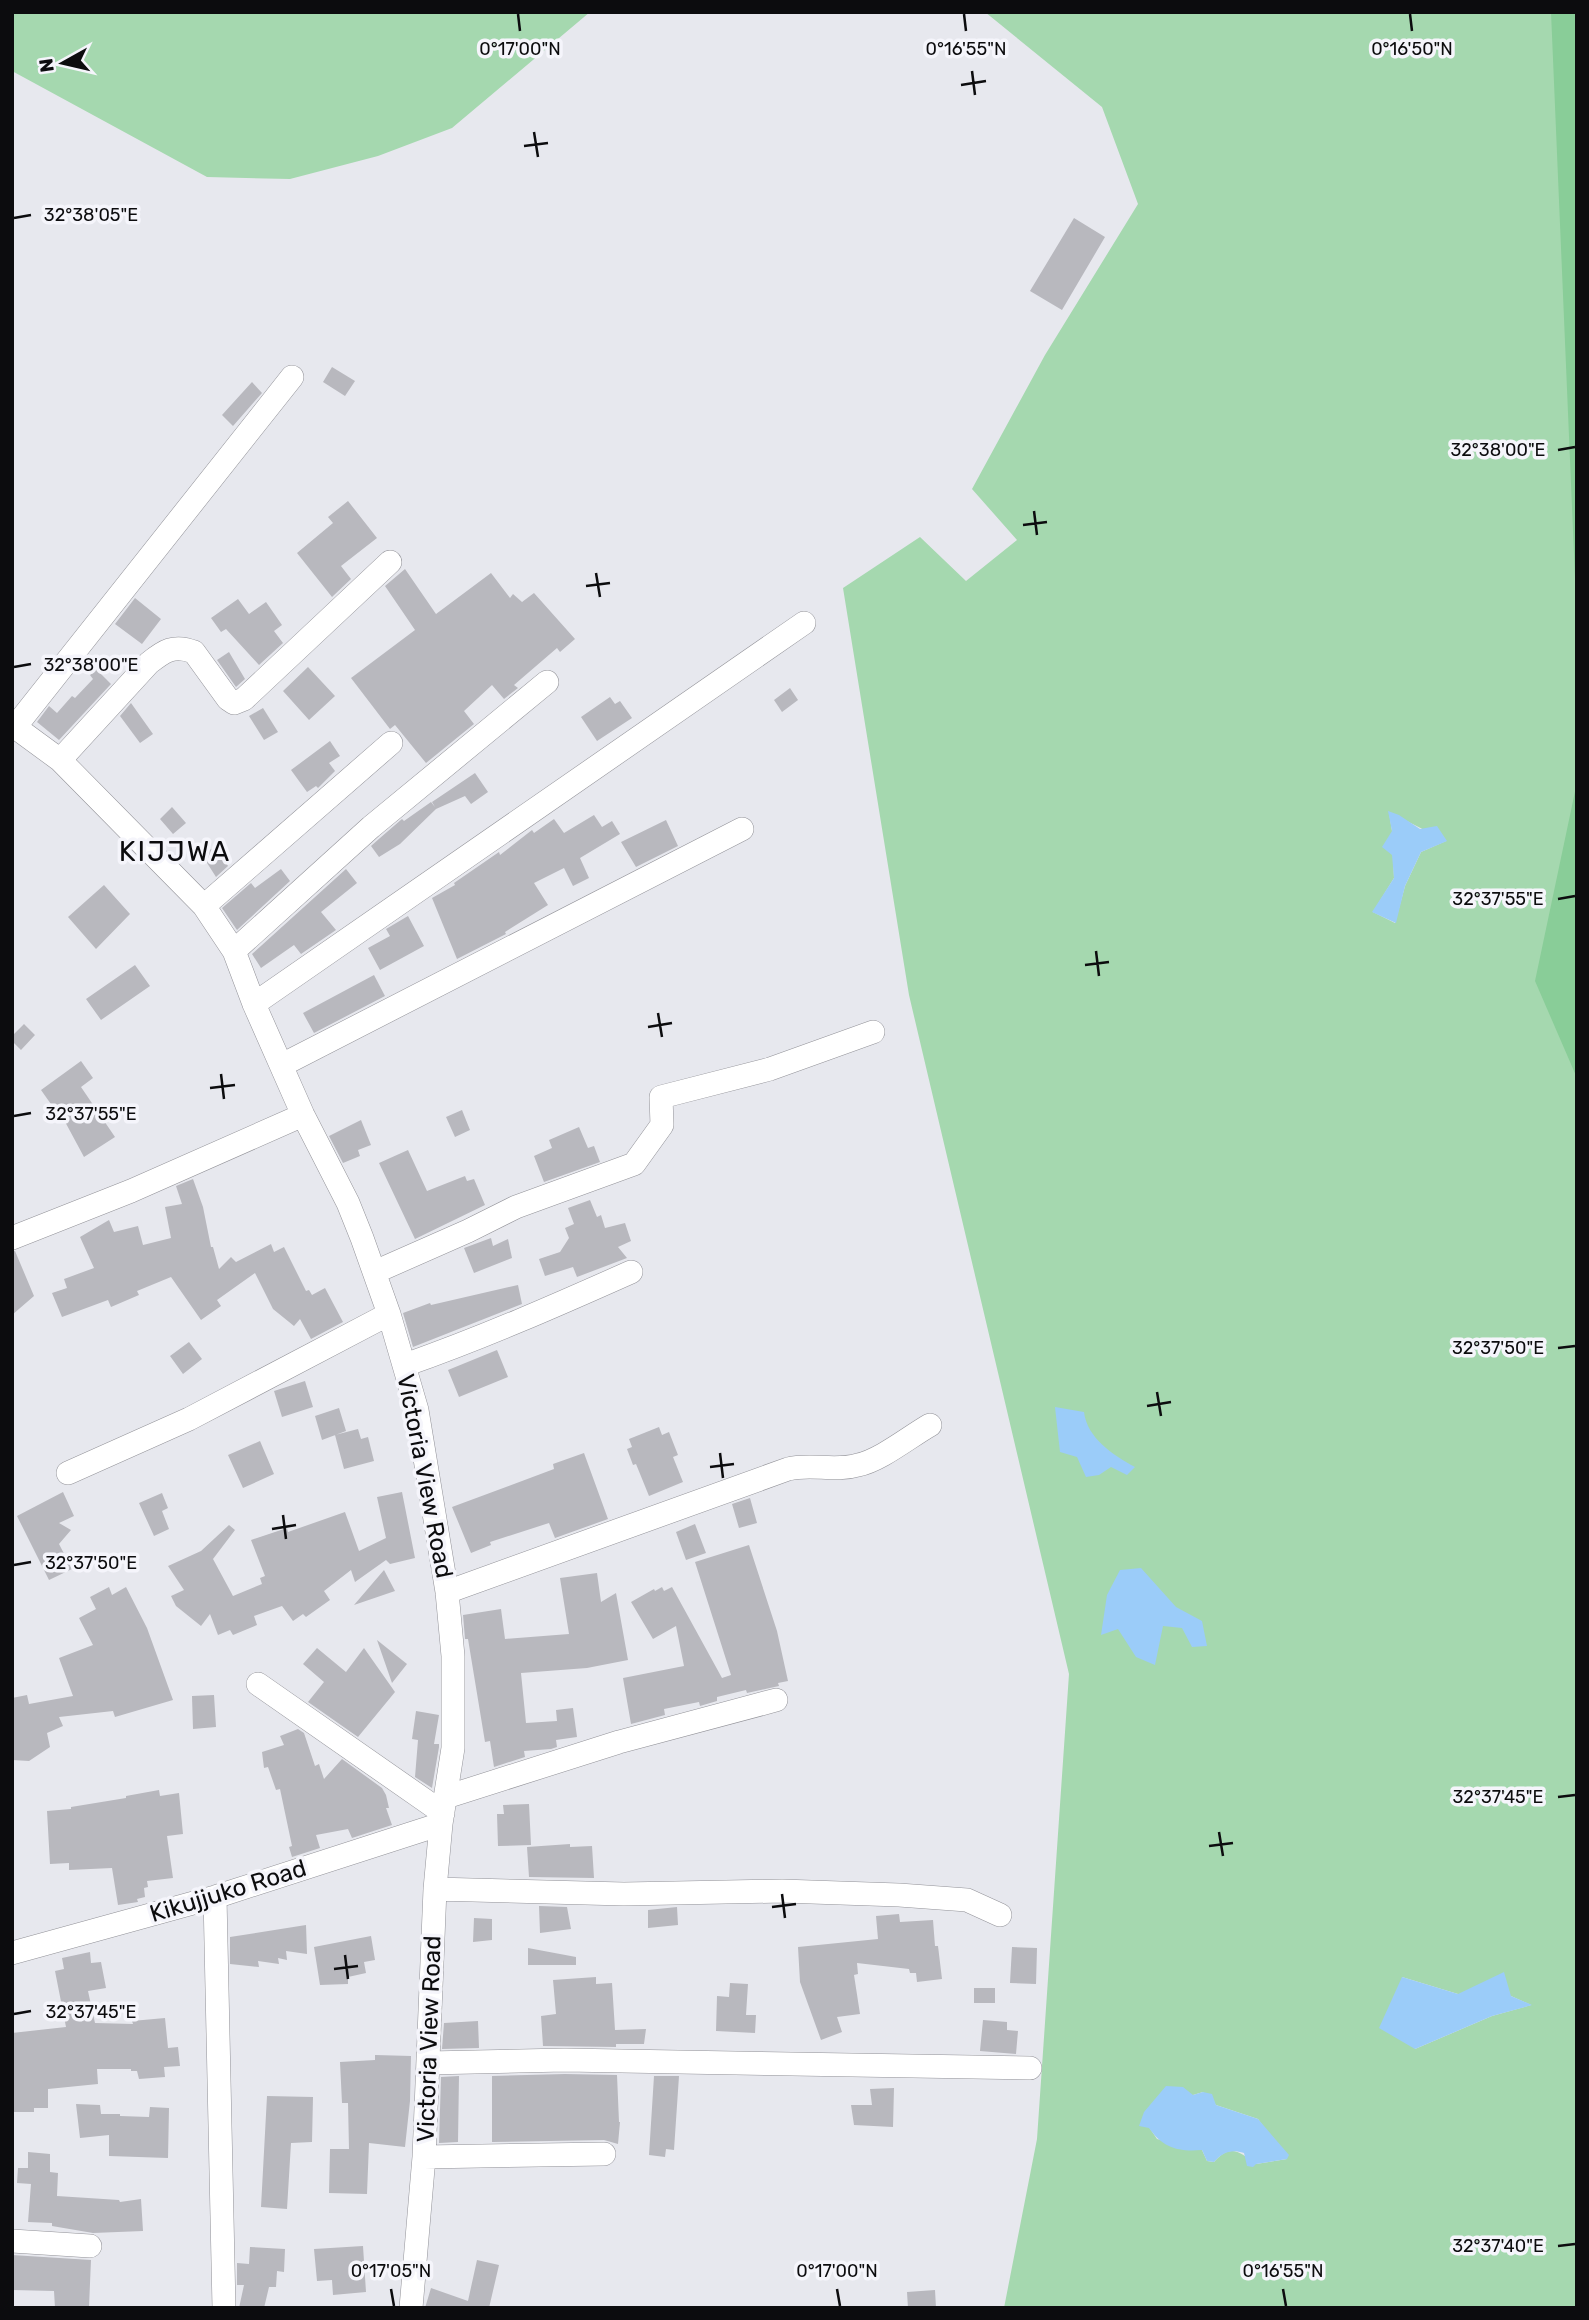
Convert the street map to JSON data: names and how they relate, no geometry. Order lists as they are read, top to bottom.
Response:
{
  "streets": {
    "street": ["Victoria View Road", "Kikujjuko Road"]
  },
  "crossings": [
    ["Victoria View Road", "Kikujjuko Road"]
  ],
  "districts": ["KIJJWA"],
  "north": "left",
  "coordinates": [
    "0°17'00\"N",
    "0°16'55\"N",
    "0°16'50\"N",
    "32°38'05\"E",
    "32°38'00\"E",
    "32°37'55\"E",
    "32°37'50\"E",
    "32°37'45\"E",
    "32°37'40\"E",
    "0°17'05\"N"
  ]
}
